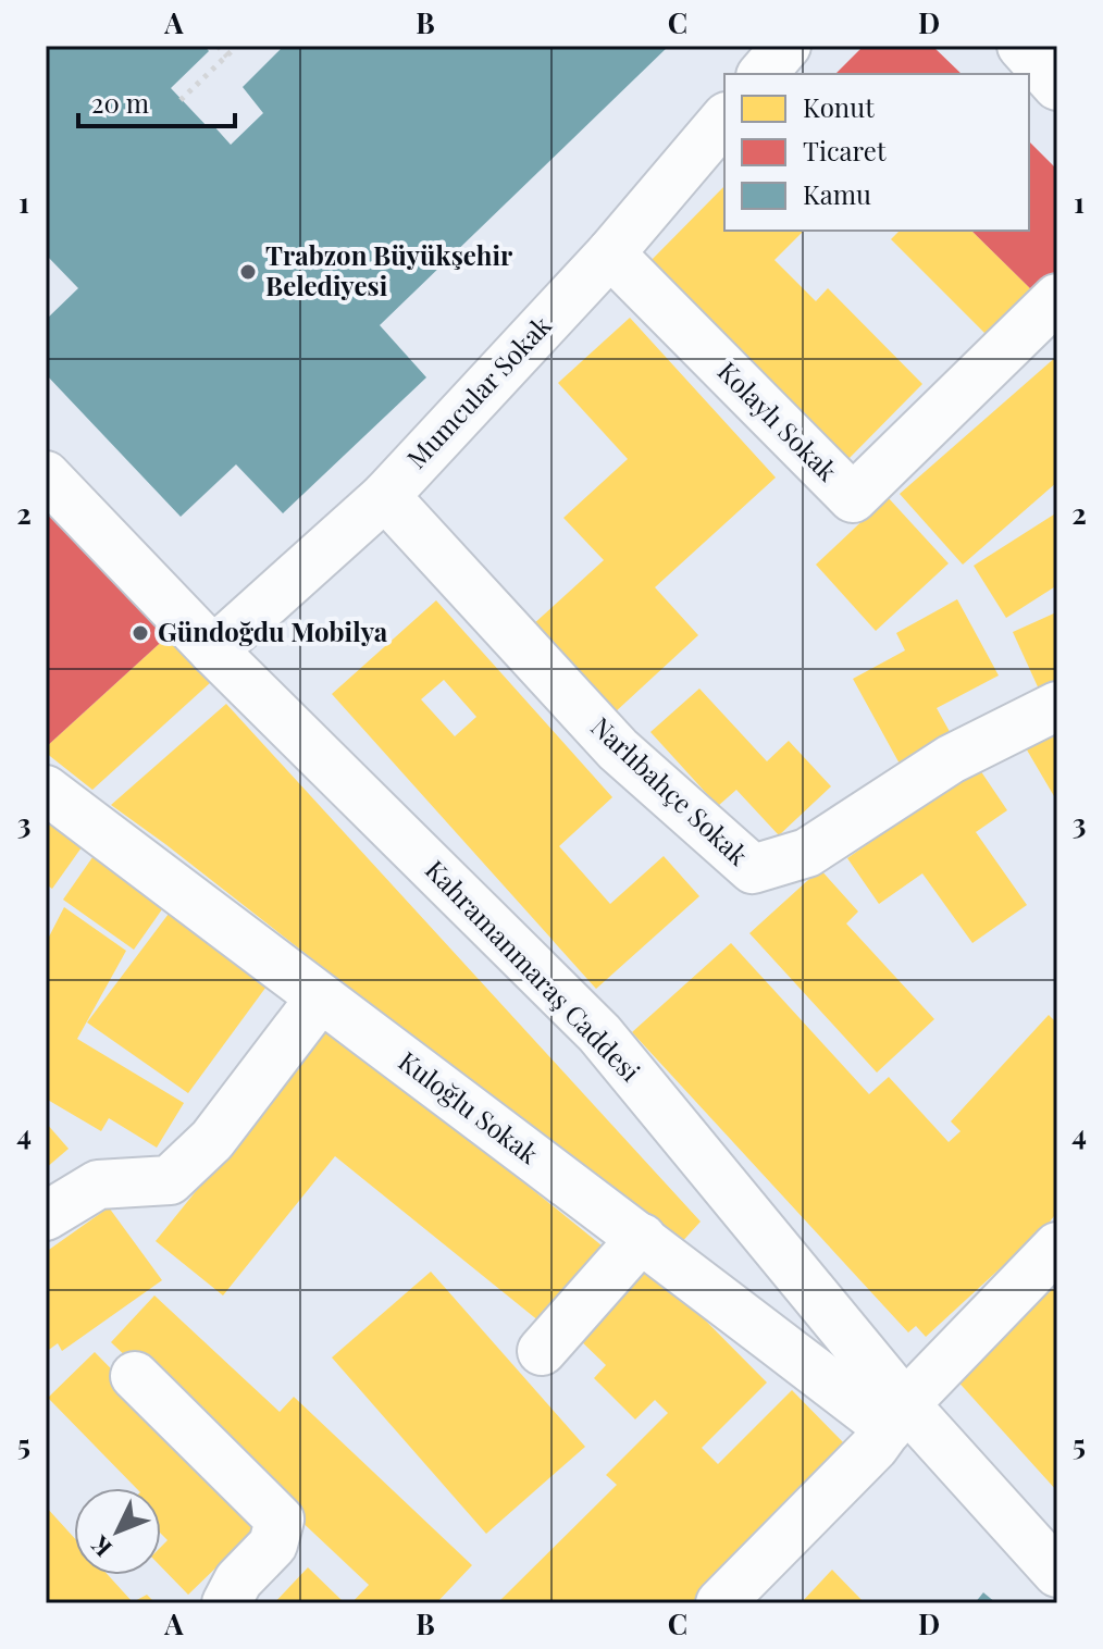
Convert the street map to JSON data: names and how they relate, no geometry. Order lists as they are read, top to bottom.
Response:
{
  "streets": {
    "street": [
      "Mumcular Sokak",
      "Kolaylı Sokak",
      "Narlıbahçe Sokak",
      "Kahramanmaraş Caddesi",
      "Kuloğlu Sokak"
    ]
  },
  "crossings": [
    ["Mumcular Sokak", "Kolaylı Sokak"],
    ["Mumcular Sokak", "Narlıbahçe Sokak"],
    ["Mumcular Sokak", "Kahramanmaraş Caddesi"],
    ["Kahramanmaraş Caddesi", "Kuloğlu Sokak"]
  ],
  "places": ["Trabzon Büyükşehir Belediyesi", "Gündoğdu Mobilya"],
  "legend": ["Konut", "Ticaret", "Kamu"],
  "scale_bar": "20 m",
  "north": "bottom left",
  "grid": {
    "columns": [
      "A",
      "B",
      "C",
      "D"
    ],
    "rows": [
      "1",
      "2",
      "3",
      "4",
      "5"
    ]
  }
}
